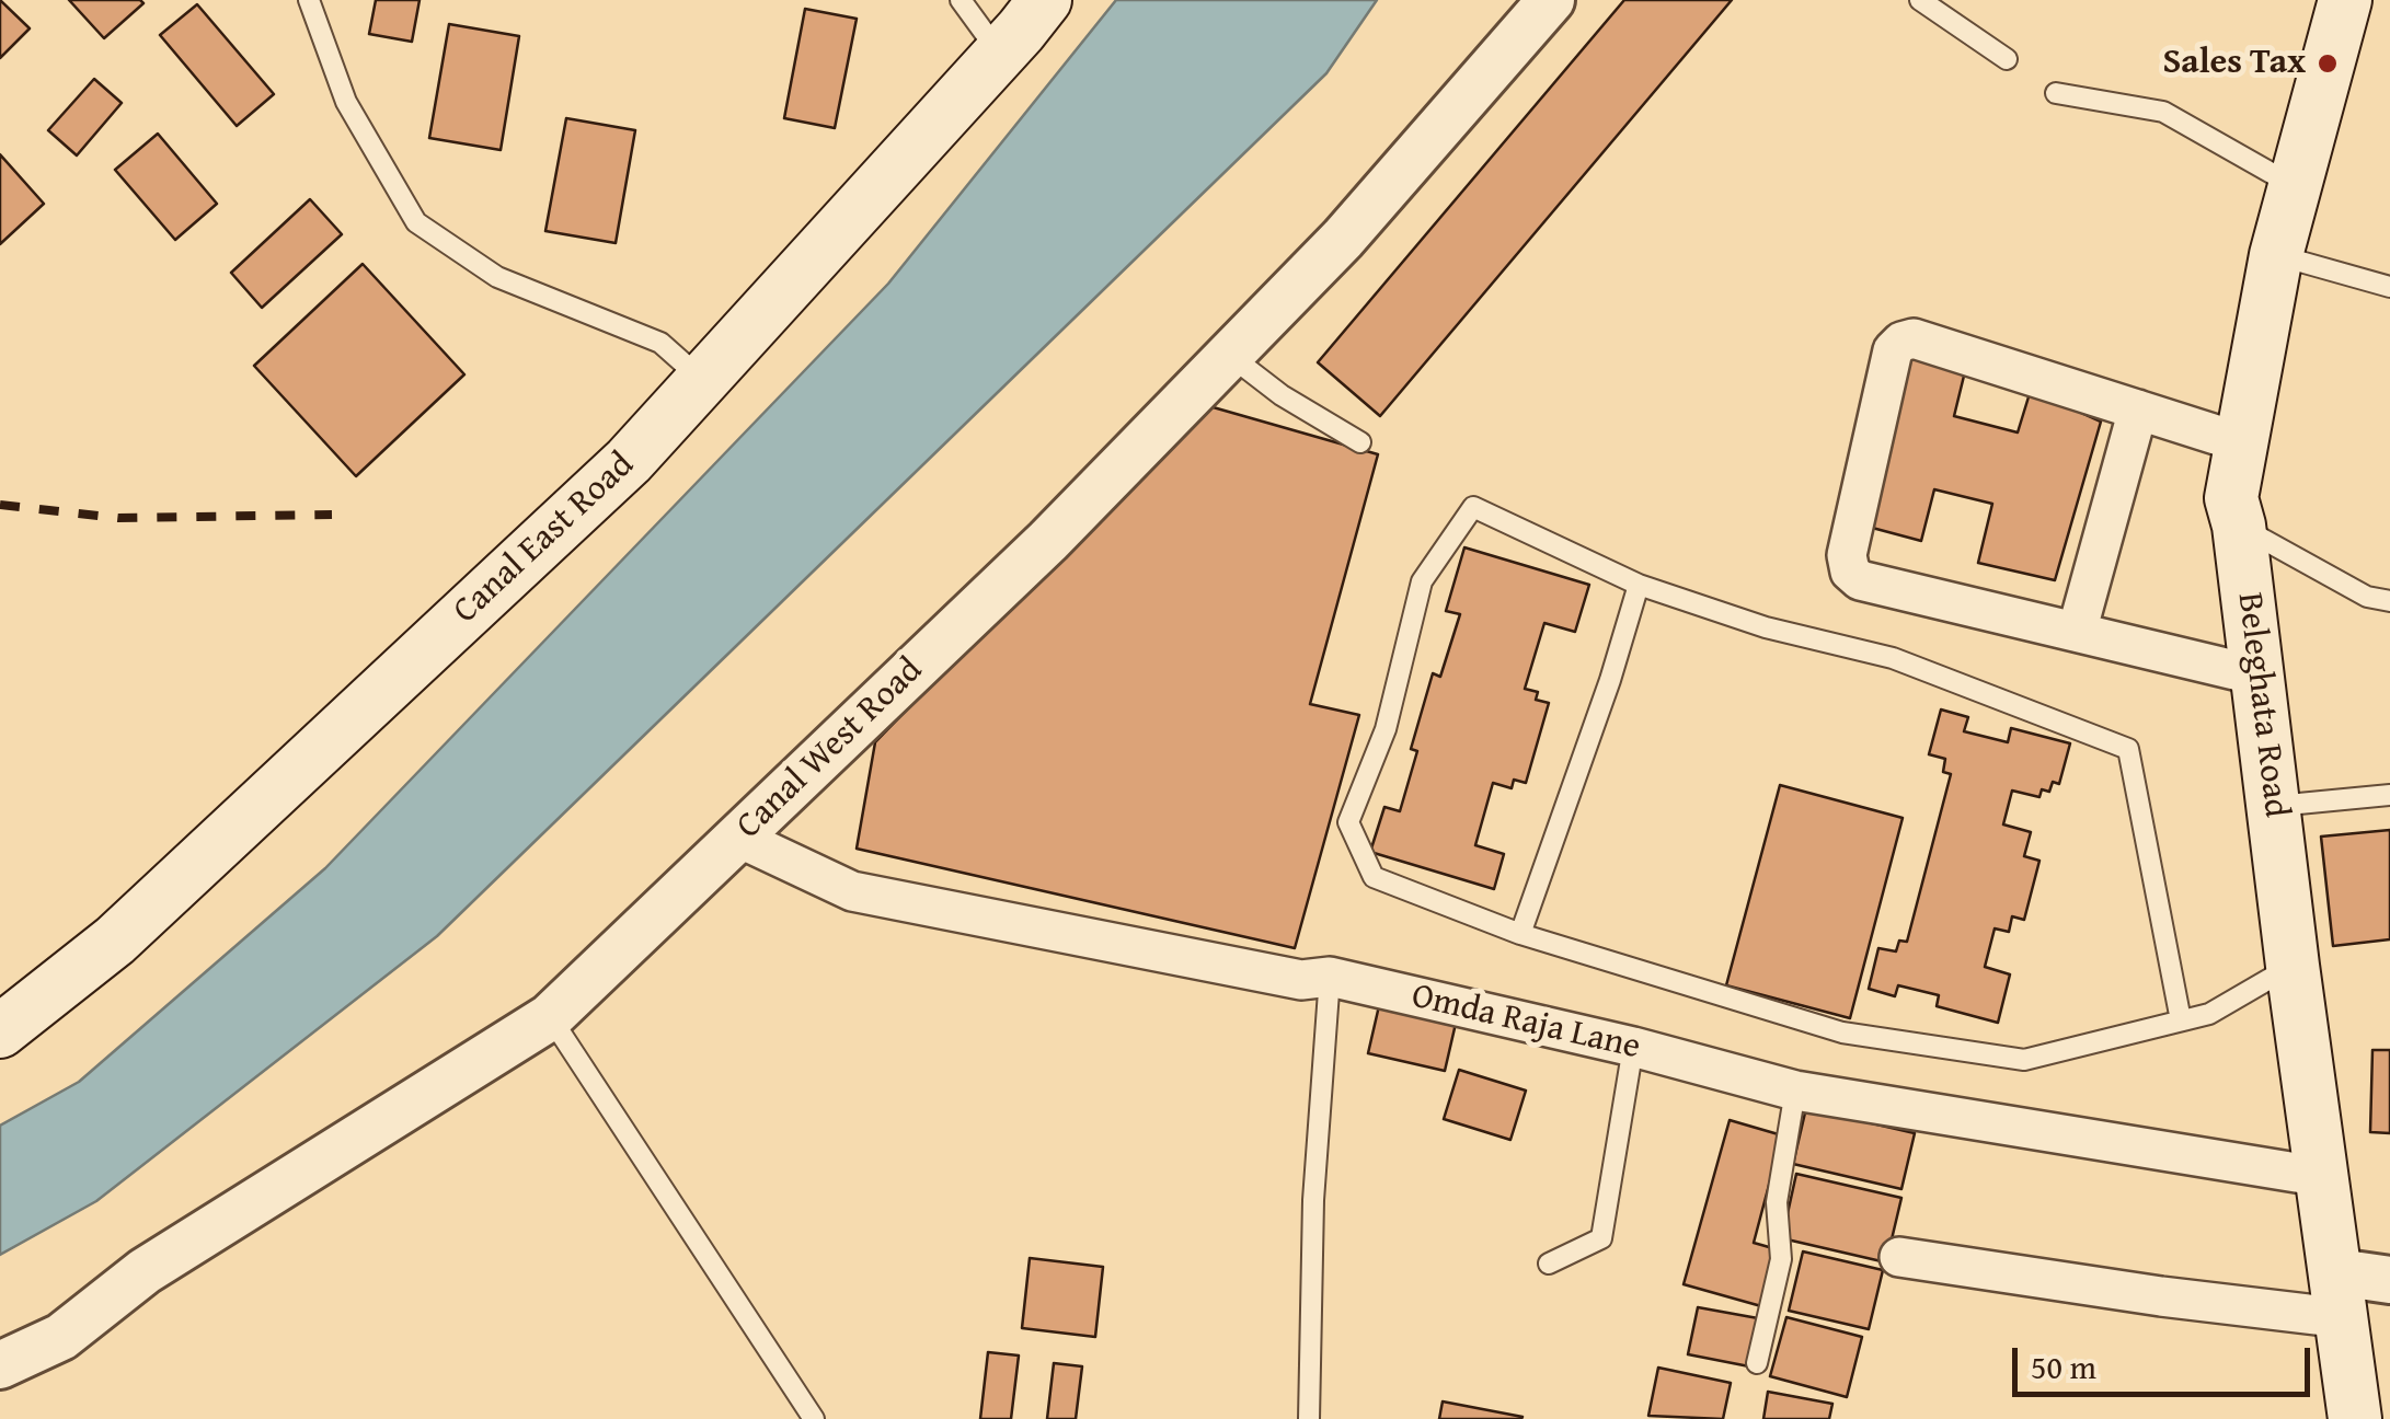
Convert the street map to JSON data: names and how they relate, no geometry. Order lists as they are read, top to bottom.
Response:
{
  "streets": {
    "main road": ["Canal East Road", "Beleghata Road"],
    "street": ["Canal West Road", "Omda Raja Lane"]
  },
  "crossings": [
    ["Beleghata Road", "Omda Raja Lane"],
    ["Canal West Road", "Omda Raja Lane"]
  ],
  "places": ["Sales Tax"],
  "scale_bar": "50 m"
}
